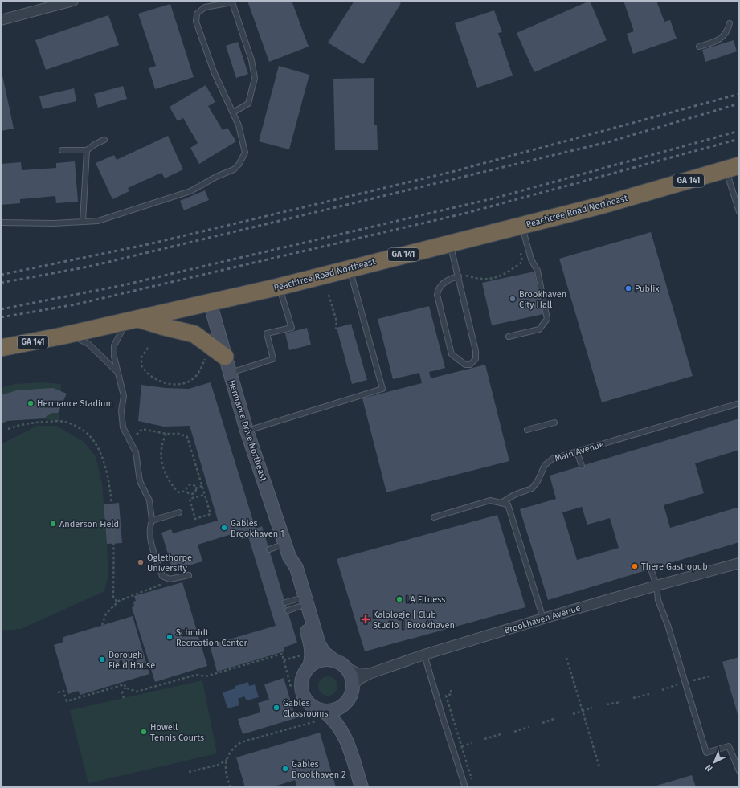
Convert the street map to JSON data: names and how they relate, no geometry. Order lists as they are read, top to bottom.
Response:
{
  "streets": {
    "highway": ["GA 141", "Peachtree Road Northeast"],
    "street": ["Hermance Drive Northeast", "Brookhaven Avenue"],
    "lane": ["Main Avenue"]
  },
  "crossings": [
    ["Peachtree Road Northeast", "Hermance Drive Northeast"],
    ["Hermance Drive Northeast", "Brookhaven Avenue"]
  ],
  "places": {
    "other": [
      "Publix",
      "Brookhaven City Hall",
      "Hermance Stadium",
      "Anderson Field",
      "Gables Brookhaven 1",
      "Oglethorpe University",
      "There Gastropub",
      "LA Fitness",
      "Schmidt Recreation Center",
      "Dorough Field House",
      "Gables Classrooms",
      "Howell Tennis Courts",
      "Gables Brookhaven 2"
    ],
    "health": ["Kalologie | Club Studio | Brookhaven"]
  },
  "north": "bottom left"
}
